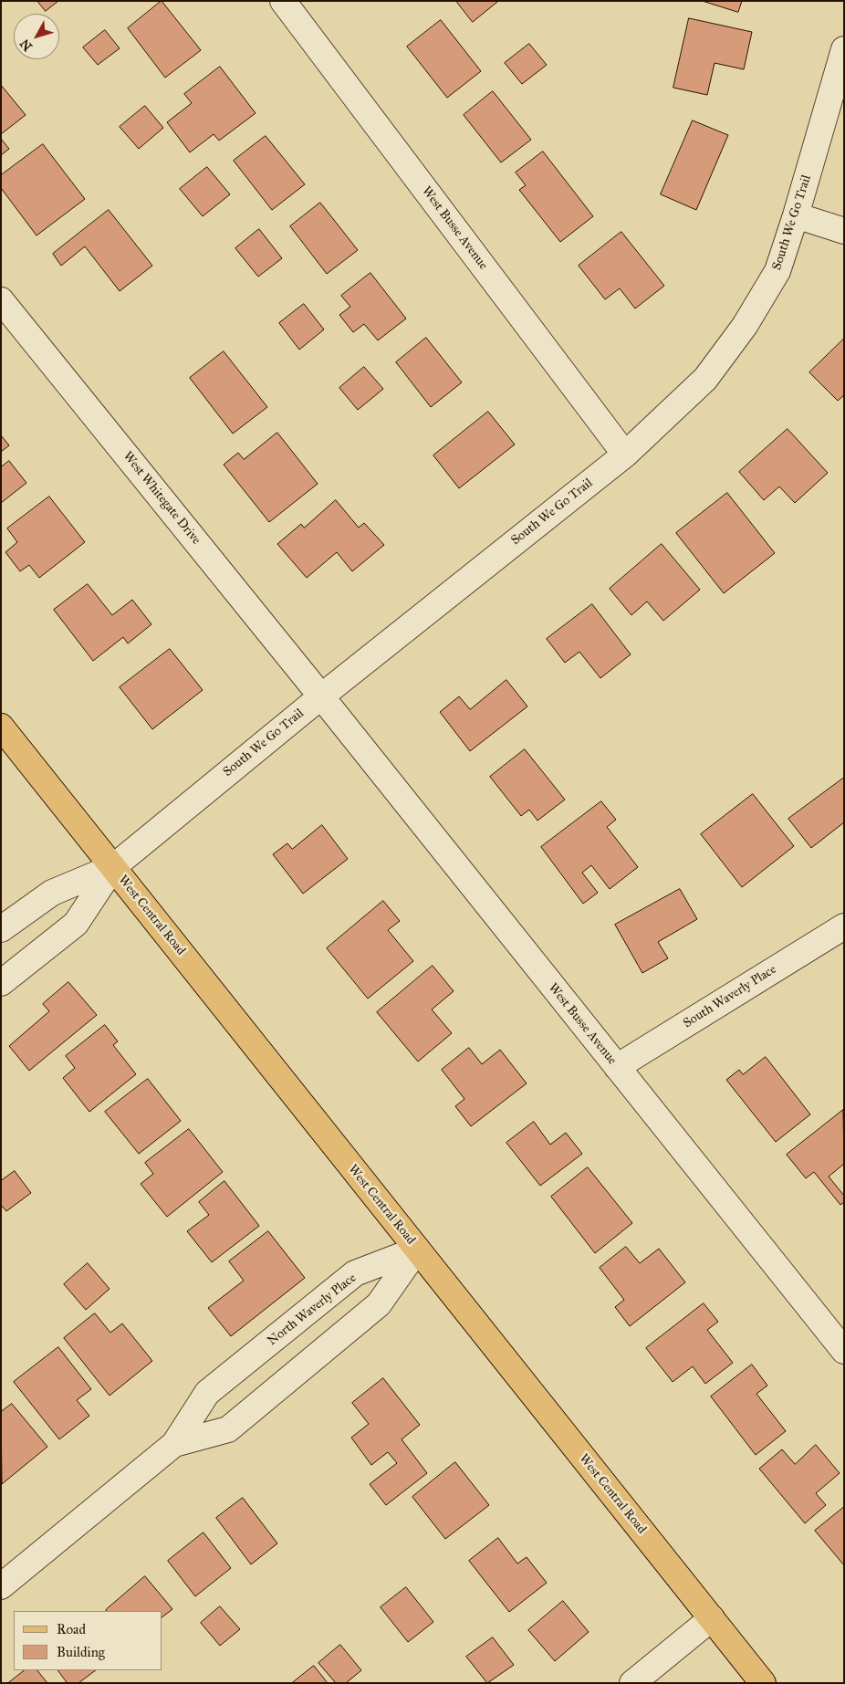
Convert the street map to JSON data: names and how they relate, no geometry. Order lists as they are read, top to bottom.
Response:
{
  "streets": {
    "main road": ["West Central Road"],
    "street": [
      "South We Go Trail",
      "West Busse Avenue",
      "West Whitegate Drive",
      "South Waverly Place",
      "North Waverly Place"
    ]
  },
  "crossings": [
    ["South We Go Trail", "West Busse Avenue"],
    ["South We Go Trail", "West Whitegate Drive"],
    ["South We Go Trail", "West Central Road"],
    ["West Busse Avenue", "West Whitegate Drive"],
    ["West Busse Avenue", "South Waverly Place"],
    ["West Central Road", "North Waverly Place"]
  ],
  "legend": ["Road", "Building"],
  "north": "bottom left"
}
